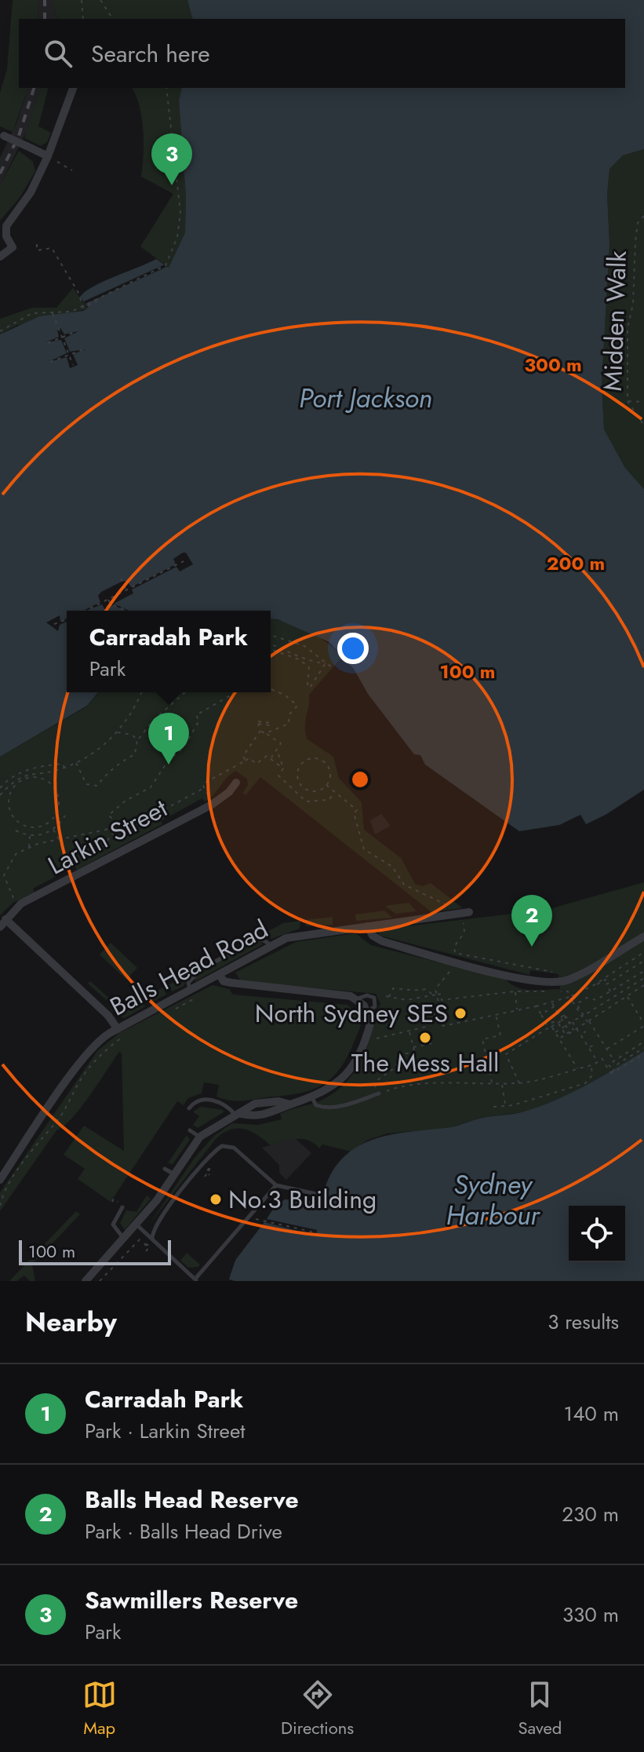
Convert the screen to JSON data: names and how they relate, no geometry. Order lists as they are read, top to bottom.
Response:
{
  "streets": {
    "street": ["Larkin Street", "Balls Head Road"],
    "path": ["Midden Walk"]
  },
  "water": ["Port Jackson", "Sydney Harbour"],
  "places": ["North Sydney SES", "The Mess Hall", "No.3 Building"],
  "scale_bar": "100 m",
  "page": {
    "search": "Search here",
    "pins": ["3", "1", "2"],
    "popup": ["Carradah Park", "Park"],
    "scale": "100 m",
    "heading": ["Nearby", "3 results"],
    "list": [
      {
        "mark": "1",
        "name": "Carradah Park",
        "note": "Park · Larkin Street",
        "value": "140 m"
      },
      {
        "mark": "2",
        "name": "Balls Head Reserve",
        "note": "Park · Balls Head Drive",
        "value": "230 m"
      },
      {
        "mark": "3",
        "name": "Sawmillers Reserve",
        "note": "Park",
        "value": "330 m"
      }
    ],
    "nav": ["Map", "Directions", "Saved"]
  },
  "rings": ["300 m", "200 m", "100 m"]
}
